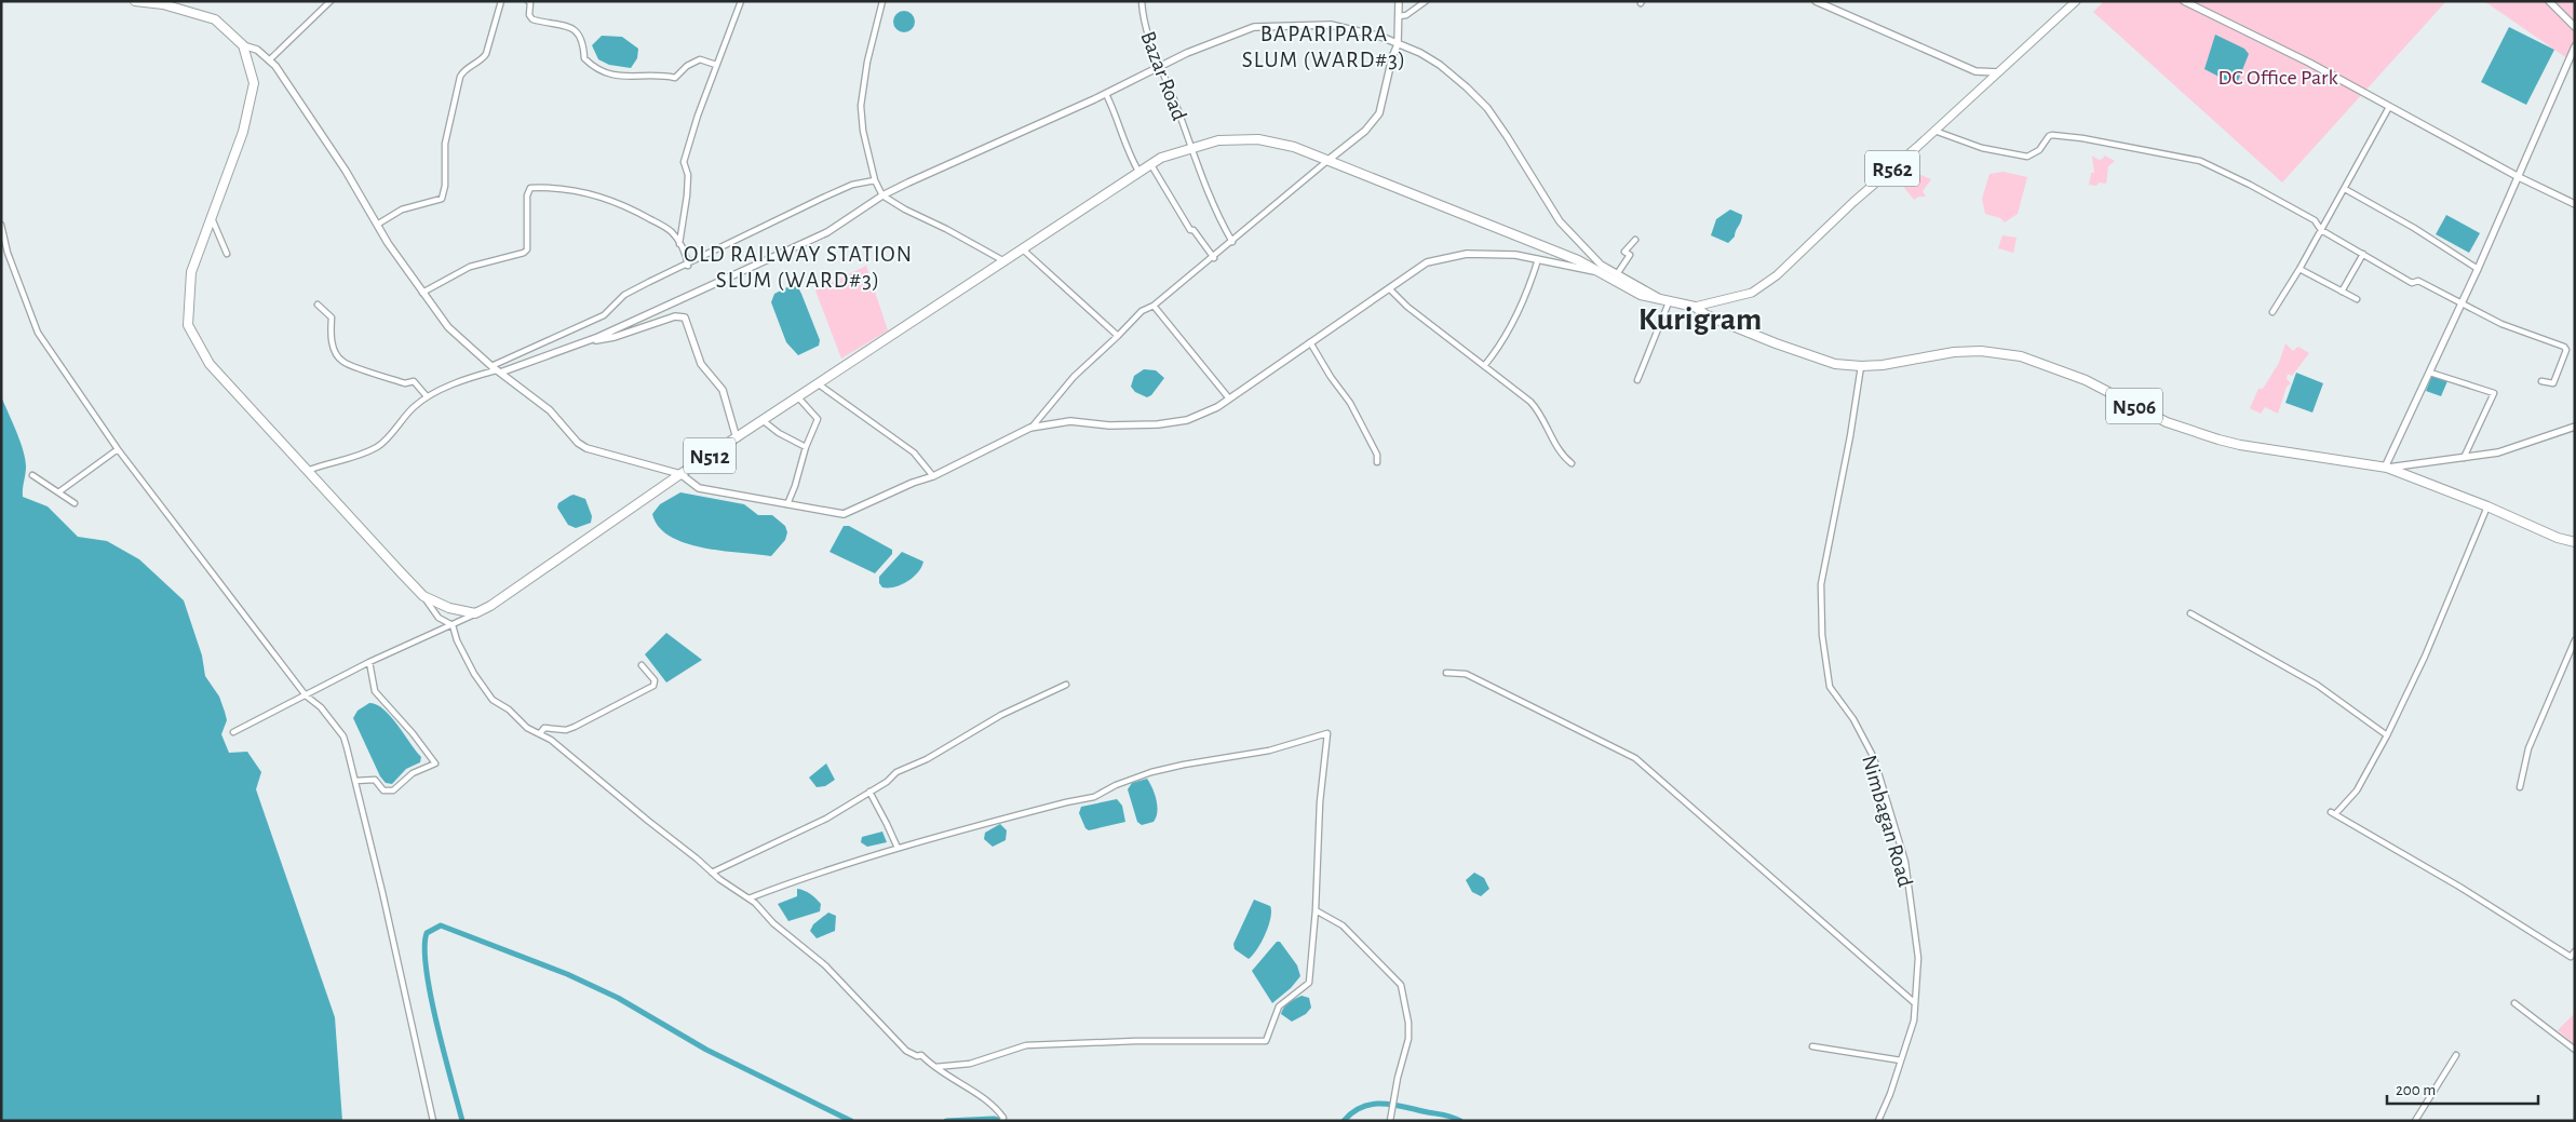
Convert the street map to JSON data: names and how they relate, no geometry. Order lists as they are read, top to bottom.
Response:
{
  "streets": {
    "highway": ["N506", "N512"],
    "main road": ["R562"],
    "street": ["Bazar Road", "Nimbagan Road"]
  },
  "crossings": [
    ["Bazar Road", "N512"],
    ["R562", "N506"],
    ["R562", "N512"],
    ["N506", "N512"],
    ["N506", "Nimbagan Road"]
  ],
  "districts": ["BAPARIPARA SLUM (WARD#3)", "OLD RAILWAY STATION SLUM (WARD#3)", "Kurigram"],
  "parks": ["DC Office Park"],
  "scale_bar": "200 m"
}
